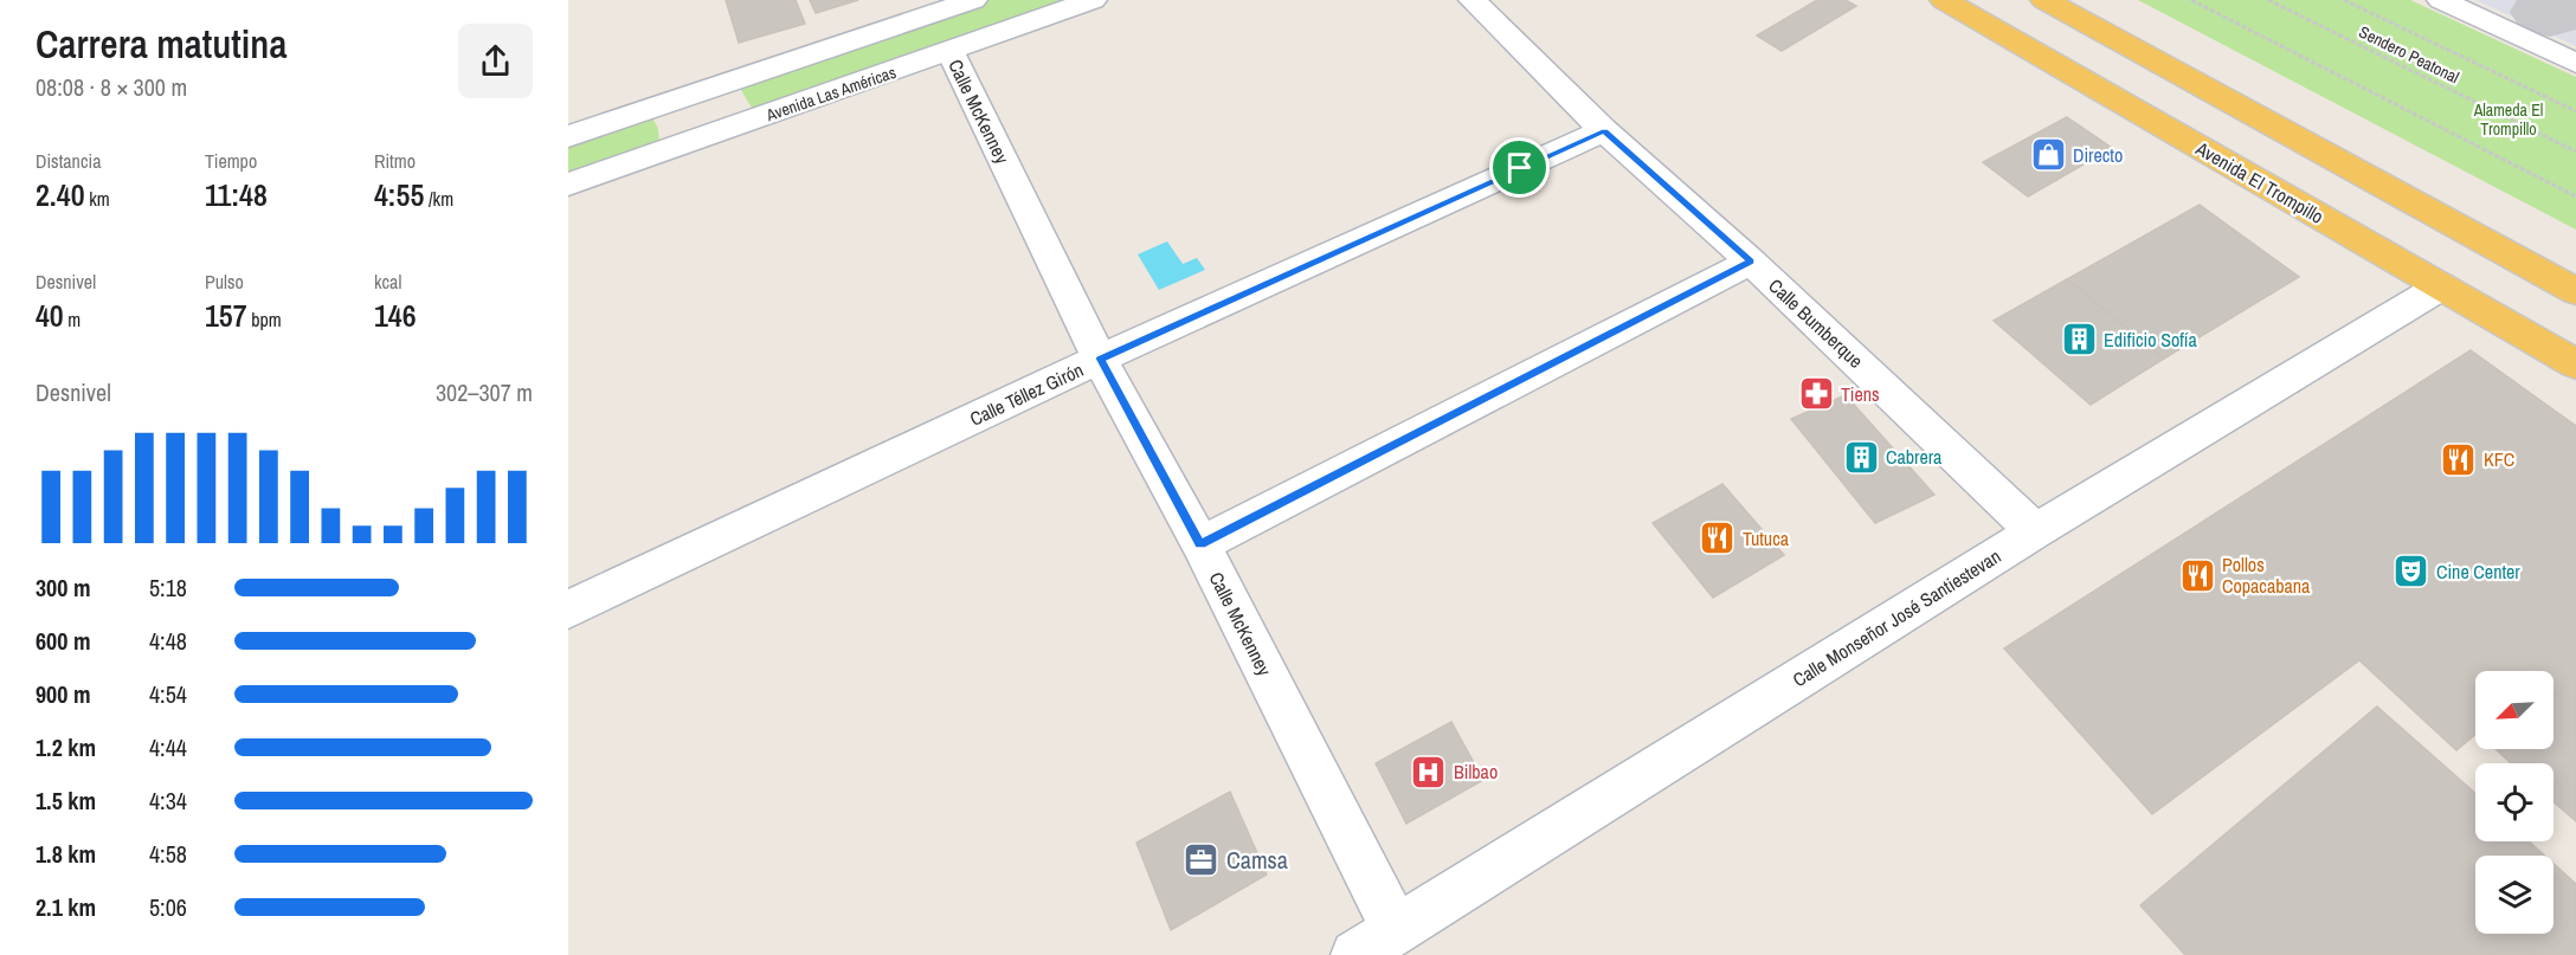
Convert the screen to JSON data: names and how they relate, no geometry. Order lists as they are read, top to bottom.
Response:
{
  "streets": {
    "main road": ["Avenida El Trompillo"],
    "street": [
      "Avenida Las Américas",
      "Calle McKenney",
      "Calle Bumberque",
      "Calle Téllez Girón",
      "Calle Monseñor José Santiestevan"
    ],
    "path": ["Sendero Peatonal"]
  },
  "crossings": [
    ["Avenida Las Américas", "Calle McKenney"],
    ["Calle McKenney", "Calle Téllez Girón"],
    ["Calle McKenney", "Calle Monseñor José Santiestevan"],
    ["Avenida El Trompillo", "Calle Monseñor José Santiestevan"],
    ["Calle Bumberque", "Calle Téllez Girón"],
    ["Calle Bumberque", "Calle Monseñor José Santiestevan"]
  ],
  "parks": ["Alameda El Trompillo"],
  "places": {
    "shop": ["Directo"],
    "building": ["Edificio Sofía", "Cabrera"],
    "pharmacy": ["Tiens"],
    "restaurant": ["KFC", "Tutuca", "Pollos Copacabana"],
    "theatre": ["Cine Center"],
    "hospital": ["Bilbao"],
    "office": ["Camsa"]
  },
  "north": "bottom left",
  "page": {
    "heading": ["Carrera matutina", "08:08 · 8 × 300 m"],
    "stats": [
      ["Distancia", "2.40 km"],
      ["Tiempo", "11:48"],
      ["Ritmo", "4:55 /km"],
      ["Desnivel", "40 m"],
      ["Pulso", "157 bpm"],
      ["kcal", "146"]
    ],
    "chart": ["Desnivel", "302–307 m"],
    "list": [
      {
        "name": "300 m",
        "note": "5:18"
      },
      {
        "name": "600 m",
        "note": "4:48"
      },
      {
        "name": "900 m",
        "note": "4:54"
      },
      {
        "name": "1.2 km",
        "note": "4:44"
      },
      {
        "name": "1.5 km",
        "note": "4:34"
      },
      {
        "name": "1.8 km",
        "note": "4:58"
      },
      {
        "name": "2.1 km",
        "note": "5:06"
      }
    ]
  }
}
